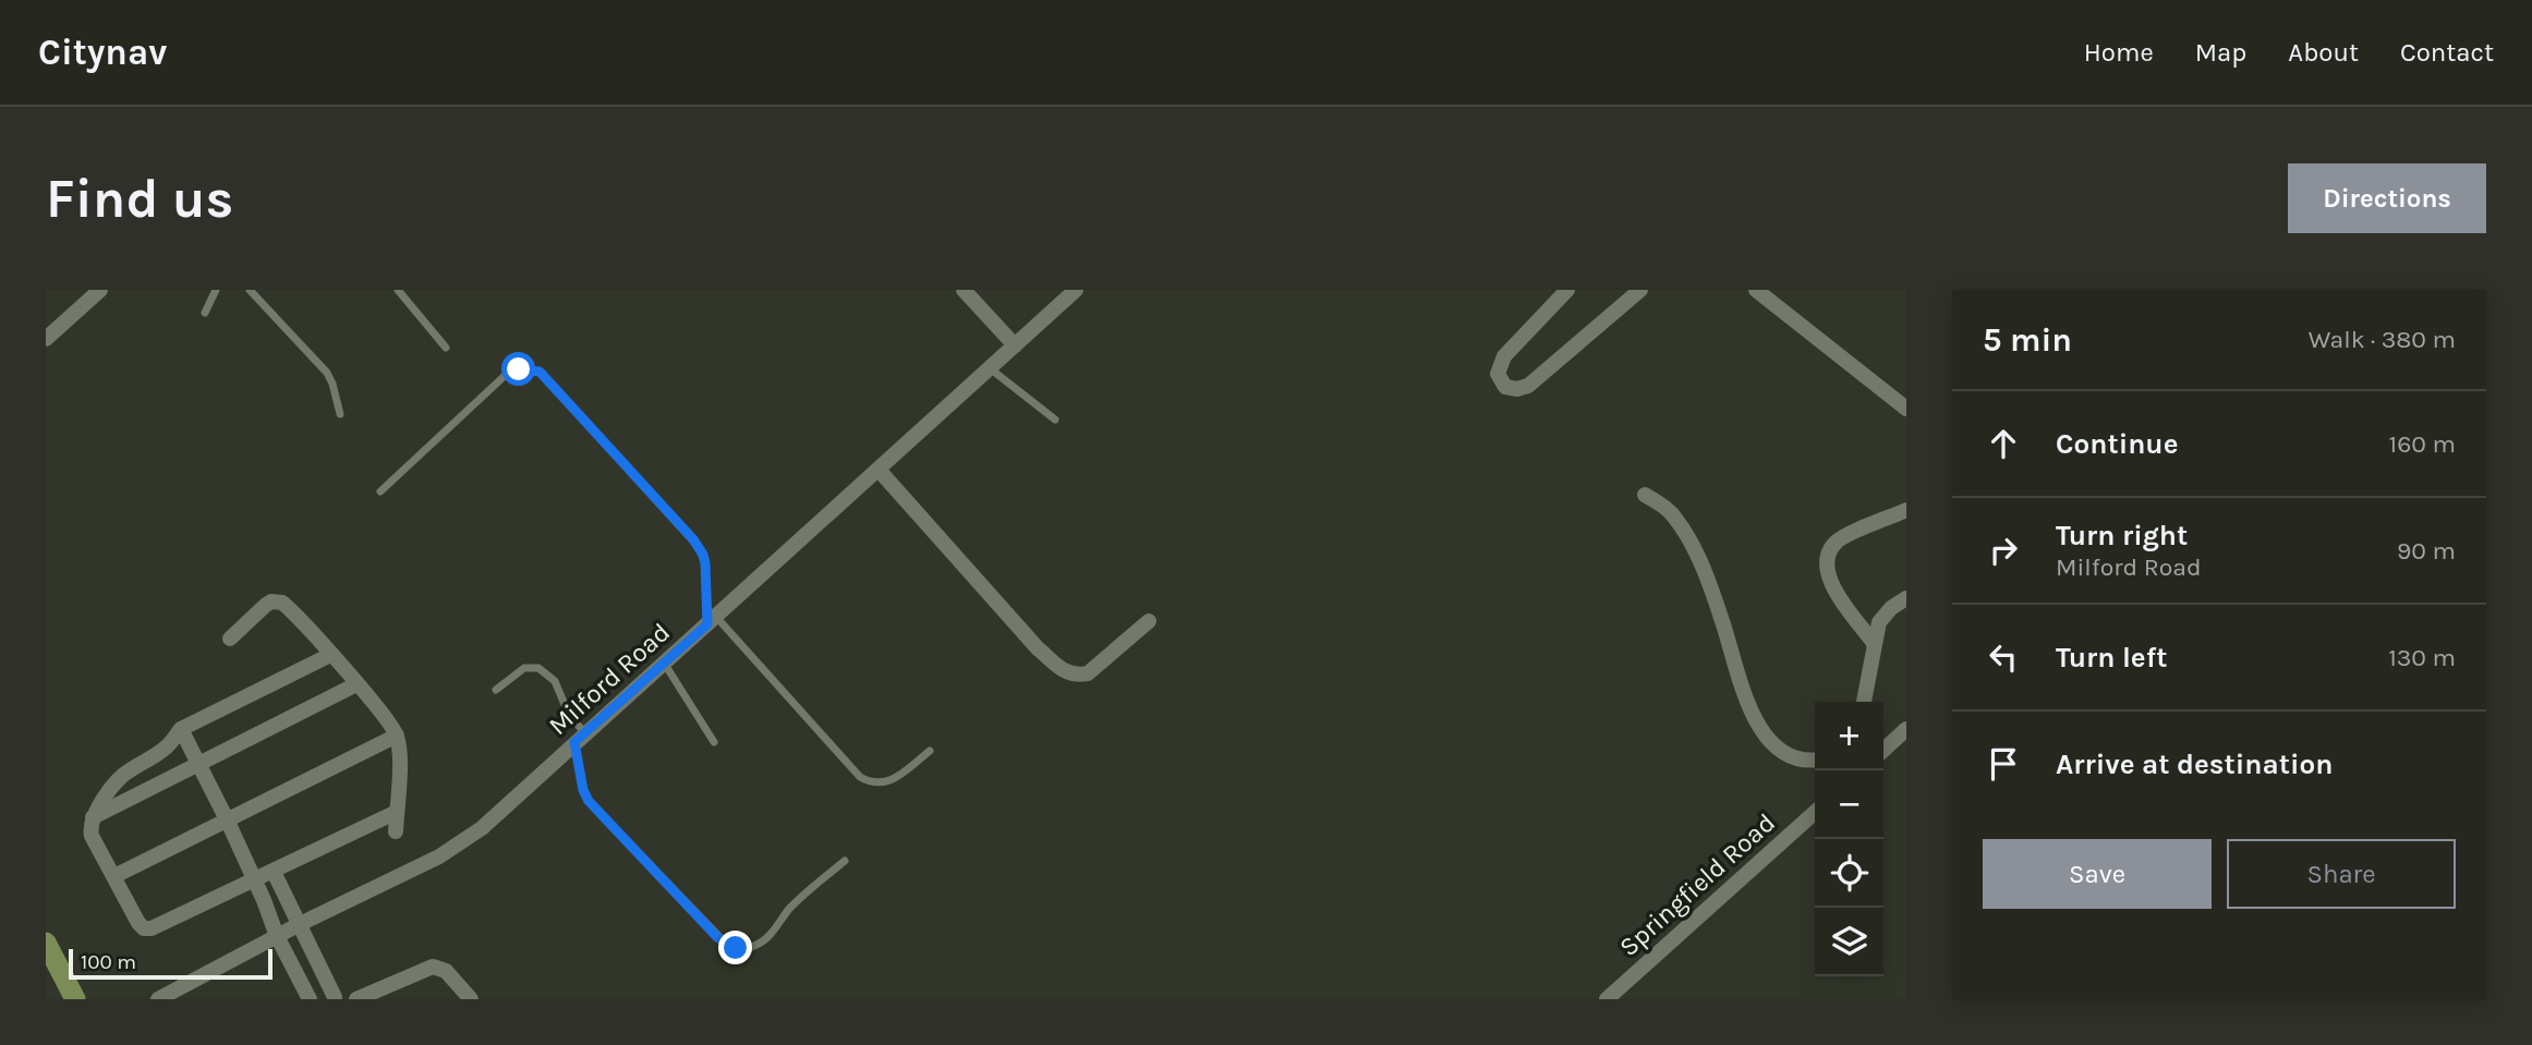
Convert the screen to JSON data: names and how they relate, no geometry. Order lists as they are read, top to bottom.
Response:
{
  "streets": {
    "street": ["Milford Road", "Springfield Road"]
  },
  "scale_bar": "100 m",
  "page": {
    "header": "Citynav",
    "nav": [
      "Home",
      "Map",
      "About",
      "Contact"
    ],
    "buttons": [
      "Directions",
      ["Save", "Share"]
    ],
    "title": "Find us",
    "heading": ["5 min", "Walk · 380 m"],
    "list": [
      ["Continue", "160 m"],
      ["Turn right", "Milford Road", "90 m"],
      ["Turn left", "130 m"],
      "Arrive at destination"
    ],
    "map_buttons": ["+", "−"],
    "scale": "100 m"
  }
}
